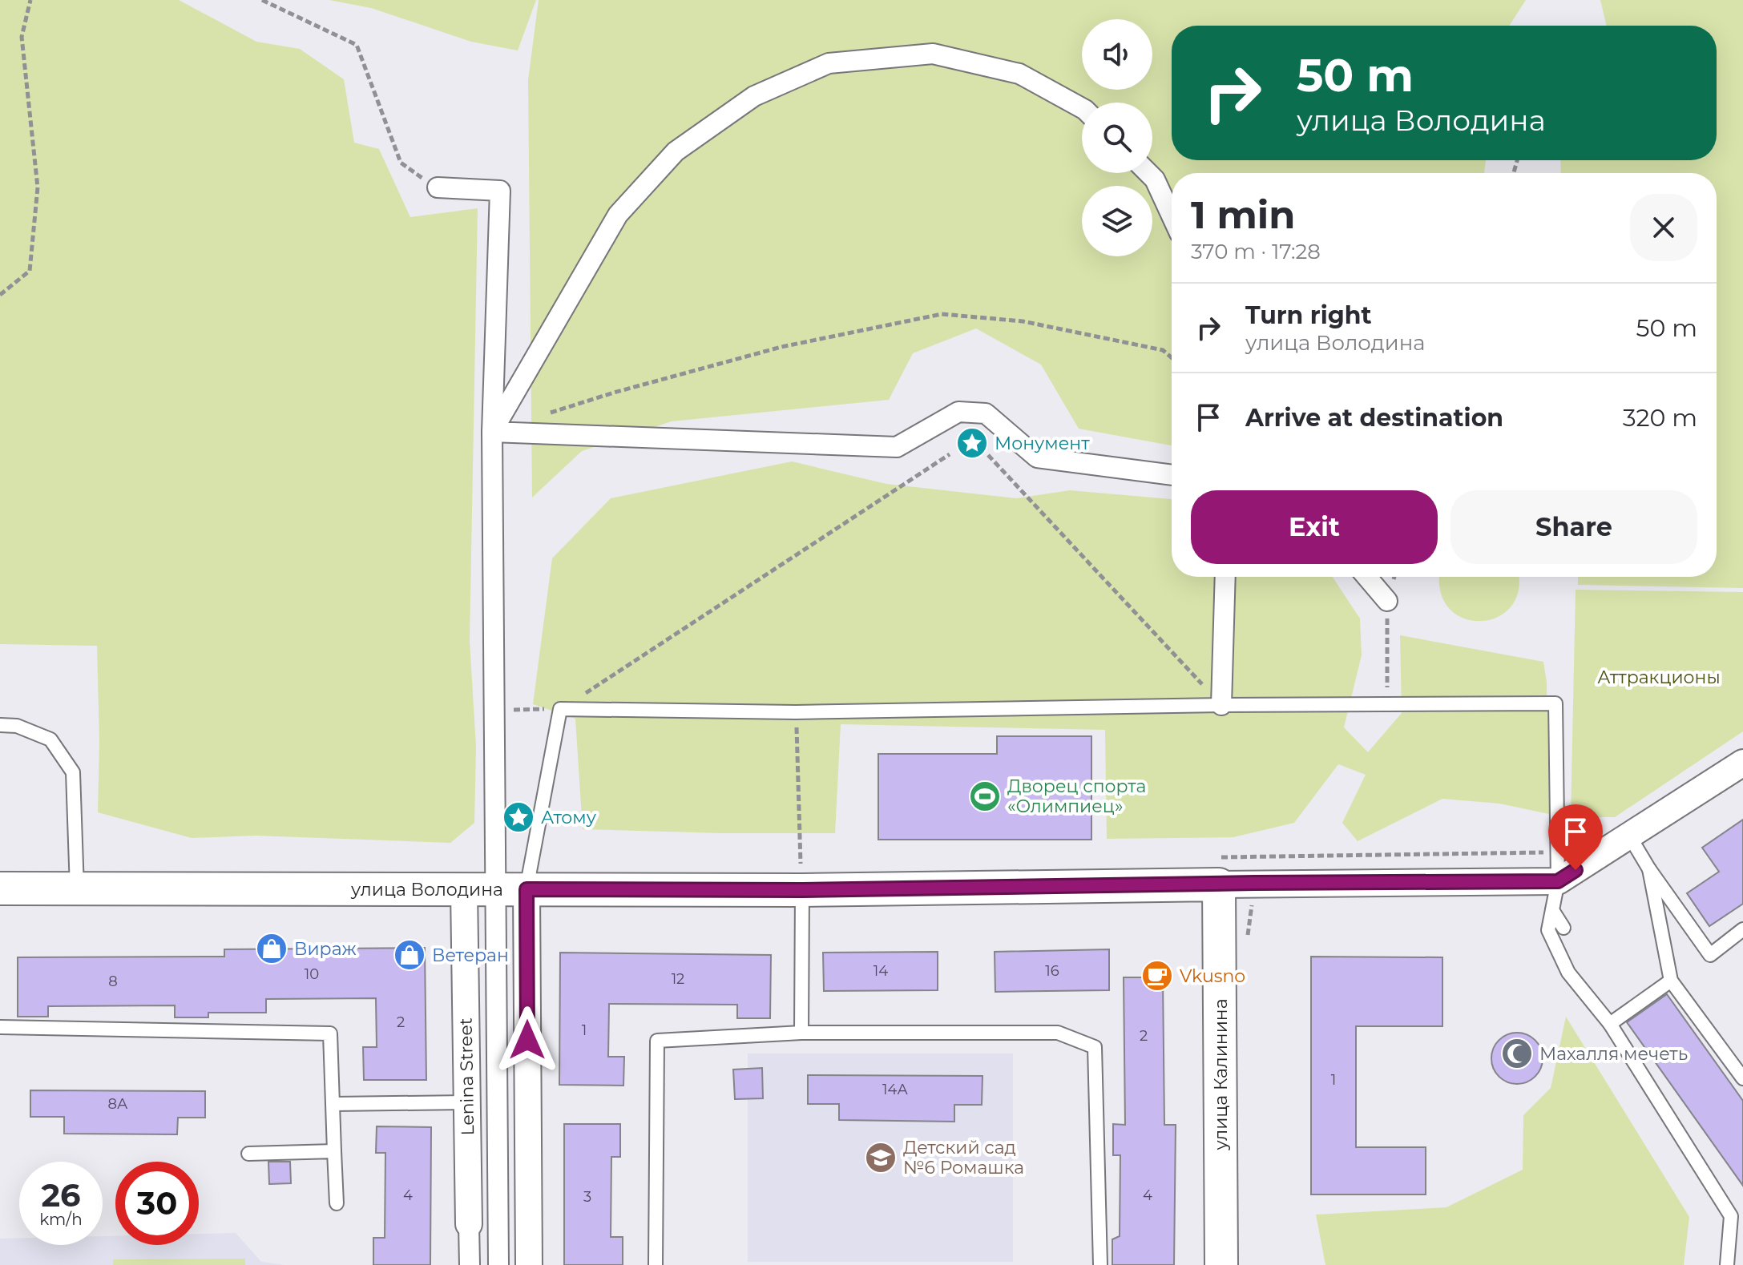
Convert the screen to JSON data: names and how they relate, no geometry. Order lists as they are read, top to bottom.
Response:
{
  "streets": {
    "street": ["улица Володина", "улица Калинина", "Lenina Street"]
  },
  "crossings": [
    ["улица Володина", "улица Калинина"],
    ["улица Володина", "Lenina Street"]
  ],
  "parks": ["Аттракционы"],
  "places": {
    "place": ["Монумент", "Атому"],
    "sports": ["Дворец спорта «Олимпиец»"],
    "shop": ["Вираж", "Ветеран"],
    "cafe": ["Vkusno"],
    "mosque": ["Махалля мечеть"],
    "school or university": ["Детский сад №6 Ромашка"]
  },
  "house_numbers": [
    "14",
    "16",
    "10",
    "12",
    "8",
    "2",
    "1",
    "2",
    "1",
    "14А",
    "8А",
    "4",
    "4",
    "3"
  ],
  "page": {
    "turn": ["50 m", "улица Володина"],
    "heading": ["1 min", "370 m · 17:28"],
    "list": [
      {
        "name": "Turn right",
        "note": "улица Володина",
        "value": "50 m"
      },
      {
        "name": "Arrive at destination",
        "value": "320 m"
      }
    ],
    "buttons": ["Exit", "Share"],
    "speed": "26 km/h",
    "limit": "30"
  }
}
